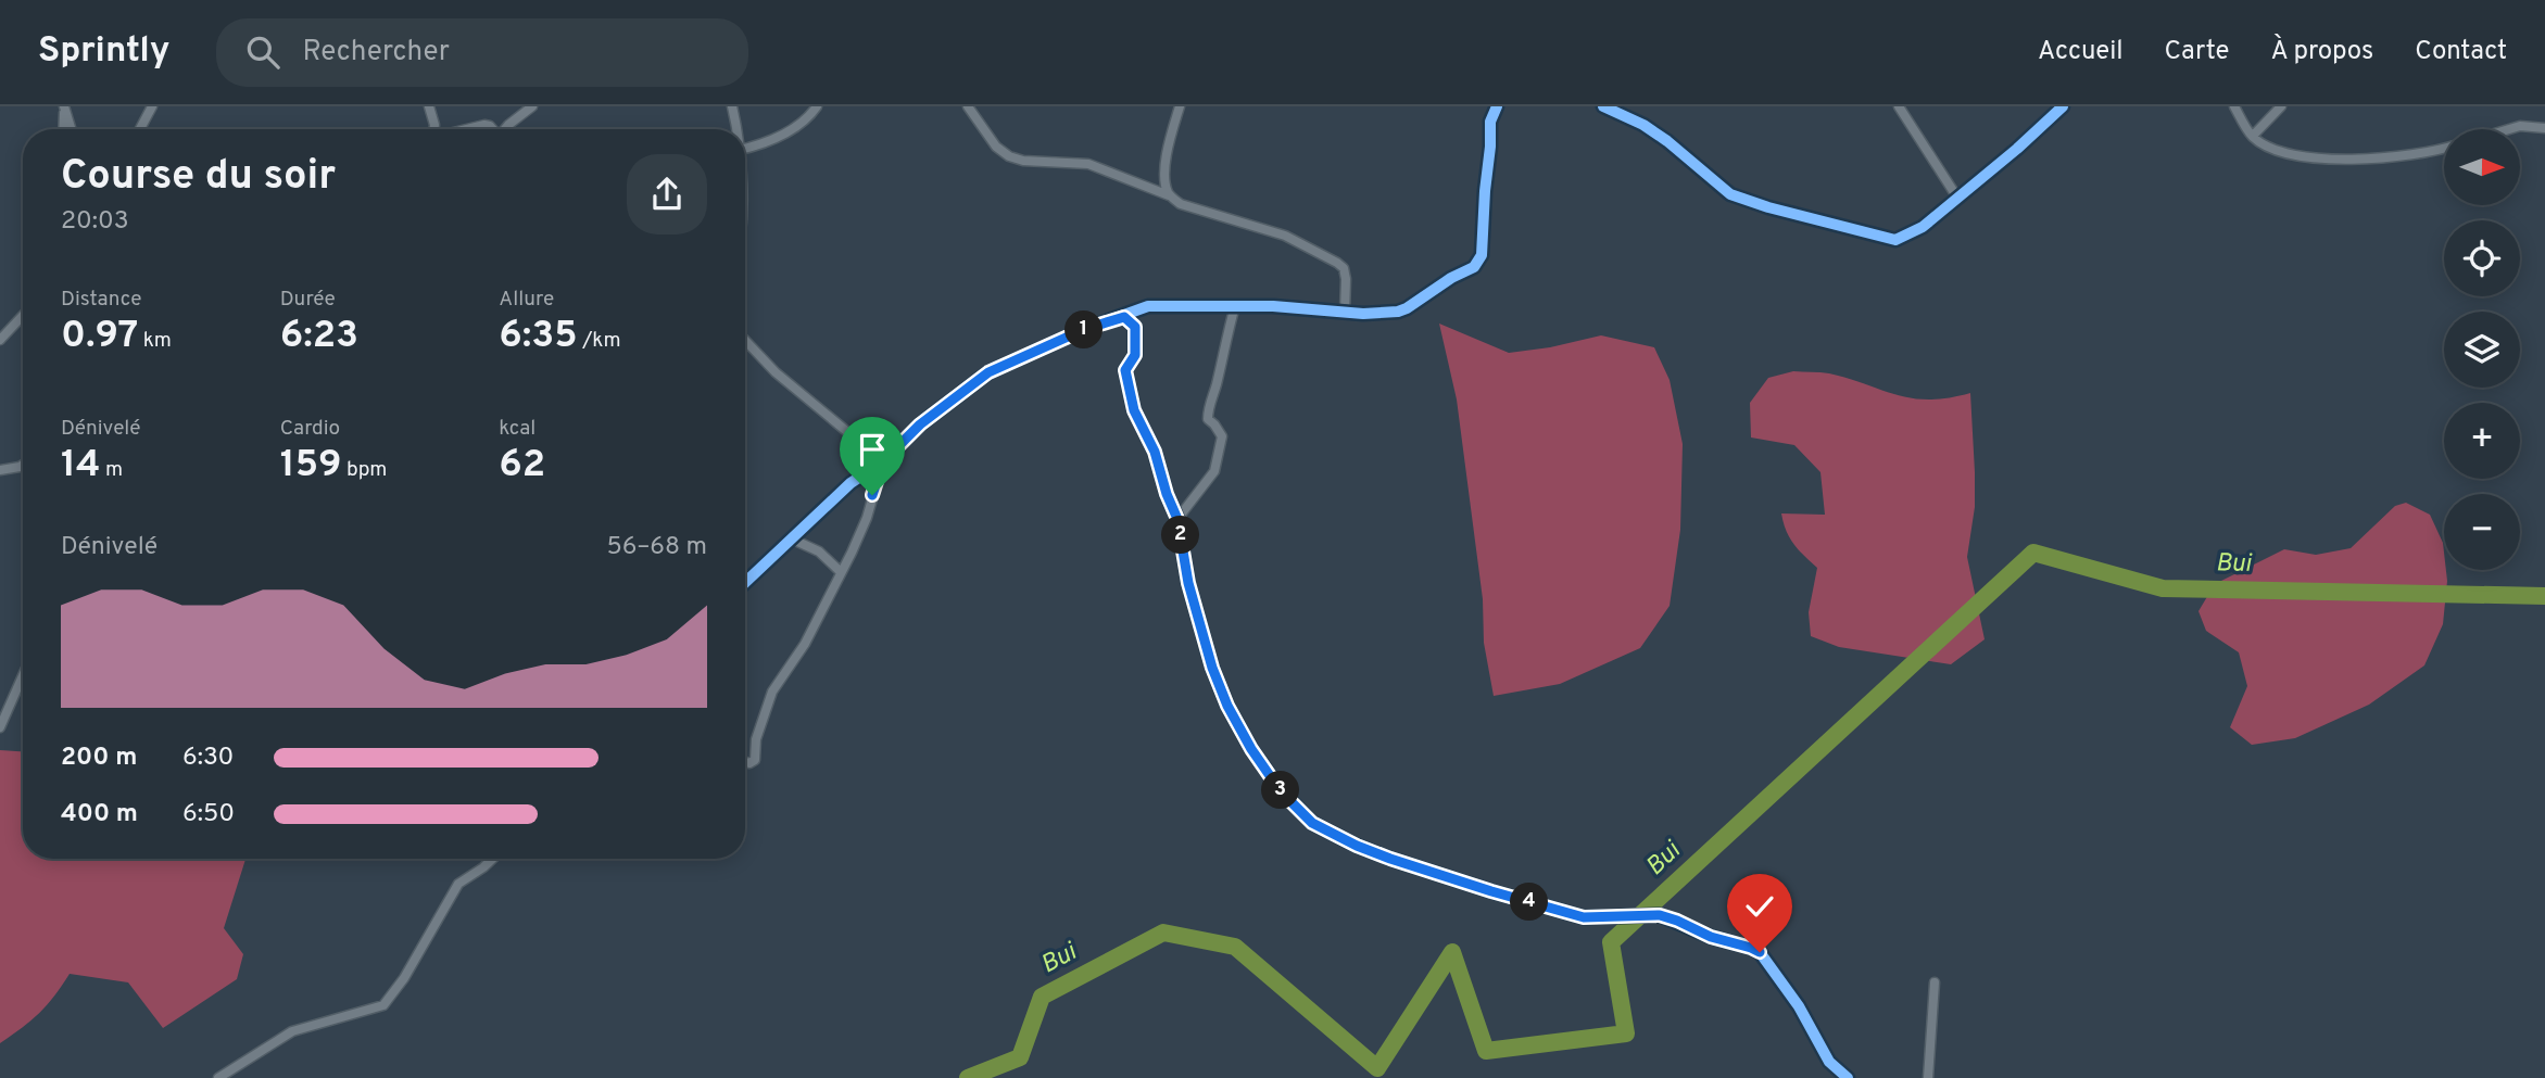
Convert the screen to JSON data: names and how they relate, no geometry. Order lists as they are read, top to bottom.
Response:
{
  "water": ["Bui"],
  "north": "right",
  "page": {
    "header": "Sprintly",
    "search": "Rechercher",
    "nav": [
      "Accueil",
      "Carte",
      "À propos",
      "Contact"
    ],
    "map_buttons": ["+", "−"],
    "heading": ["Course du soir", "20:03"],
    "stats": [
      ["Distance", "0.97 km"],
      ["Durée", "6:23"],
      ["Allure", "6:35 /km"],
      ["Dénivelé", "14 m"],
      ["Cardio", "159 bpm"],
      ["kcal", "62"]
    ],
    "pins": [
      "1",
      "2",
      "3",
      "4"
    ],
    "chart": ["Dénivelé", "56–68 m"],
    "list": [
      {
        "name": "200 m",
        "note": "6:30"
      },
      {
        "name": "400 m",
        "note": "6:50"
      }
    ]
  }
}
